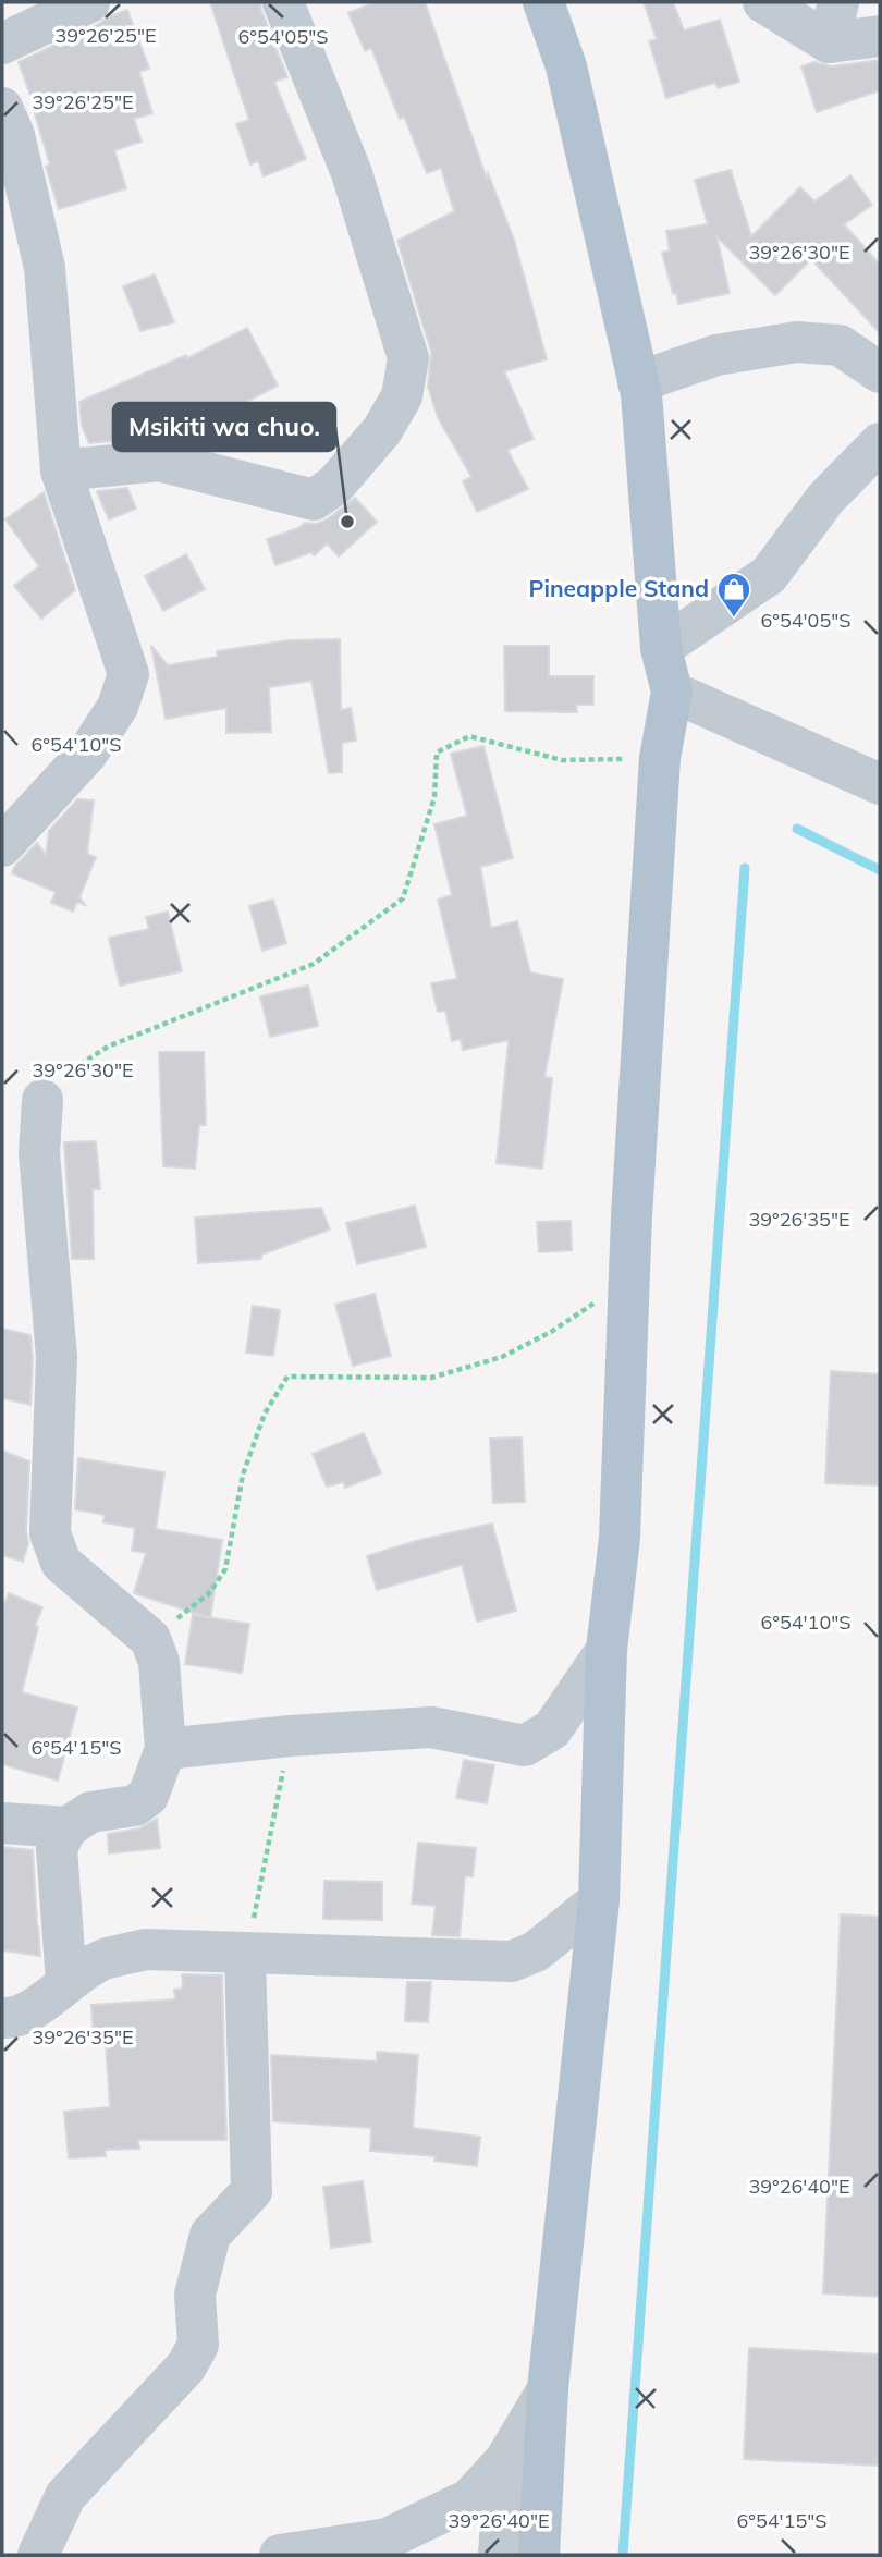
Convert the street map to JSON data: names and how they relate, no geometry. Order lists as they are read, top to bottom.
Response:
{
  "places": {
    "other": ["Msikiti wa chuo."],
    "shop": ["Pineapple Stand"]
  },
  "coordinates": [
    "39°26'25\"E",
    "6°54'05\"S",
    "39°26'30\"E",
    "6°54'10\"S",
    "39°26'35\"E",
    "6°54'15\"S",
    "39°26'40\"E"
  ]
}
